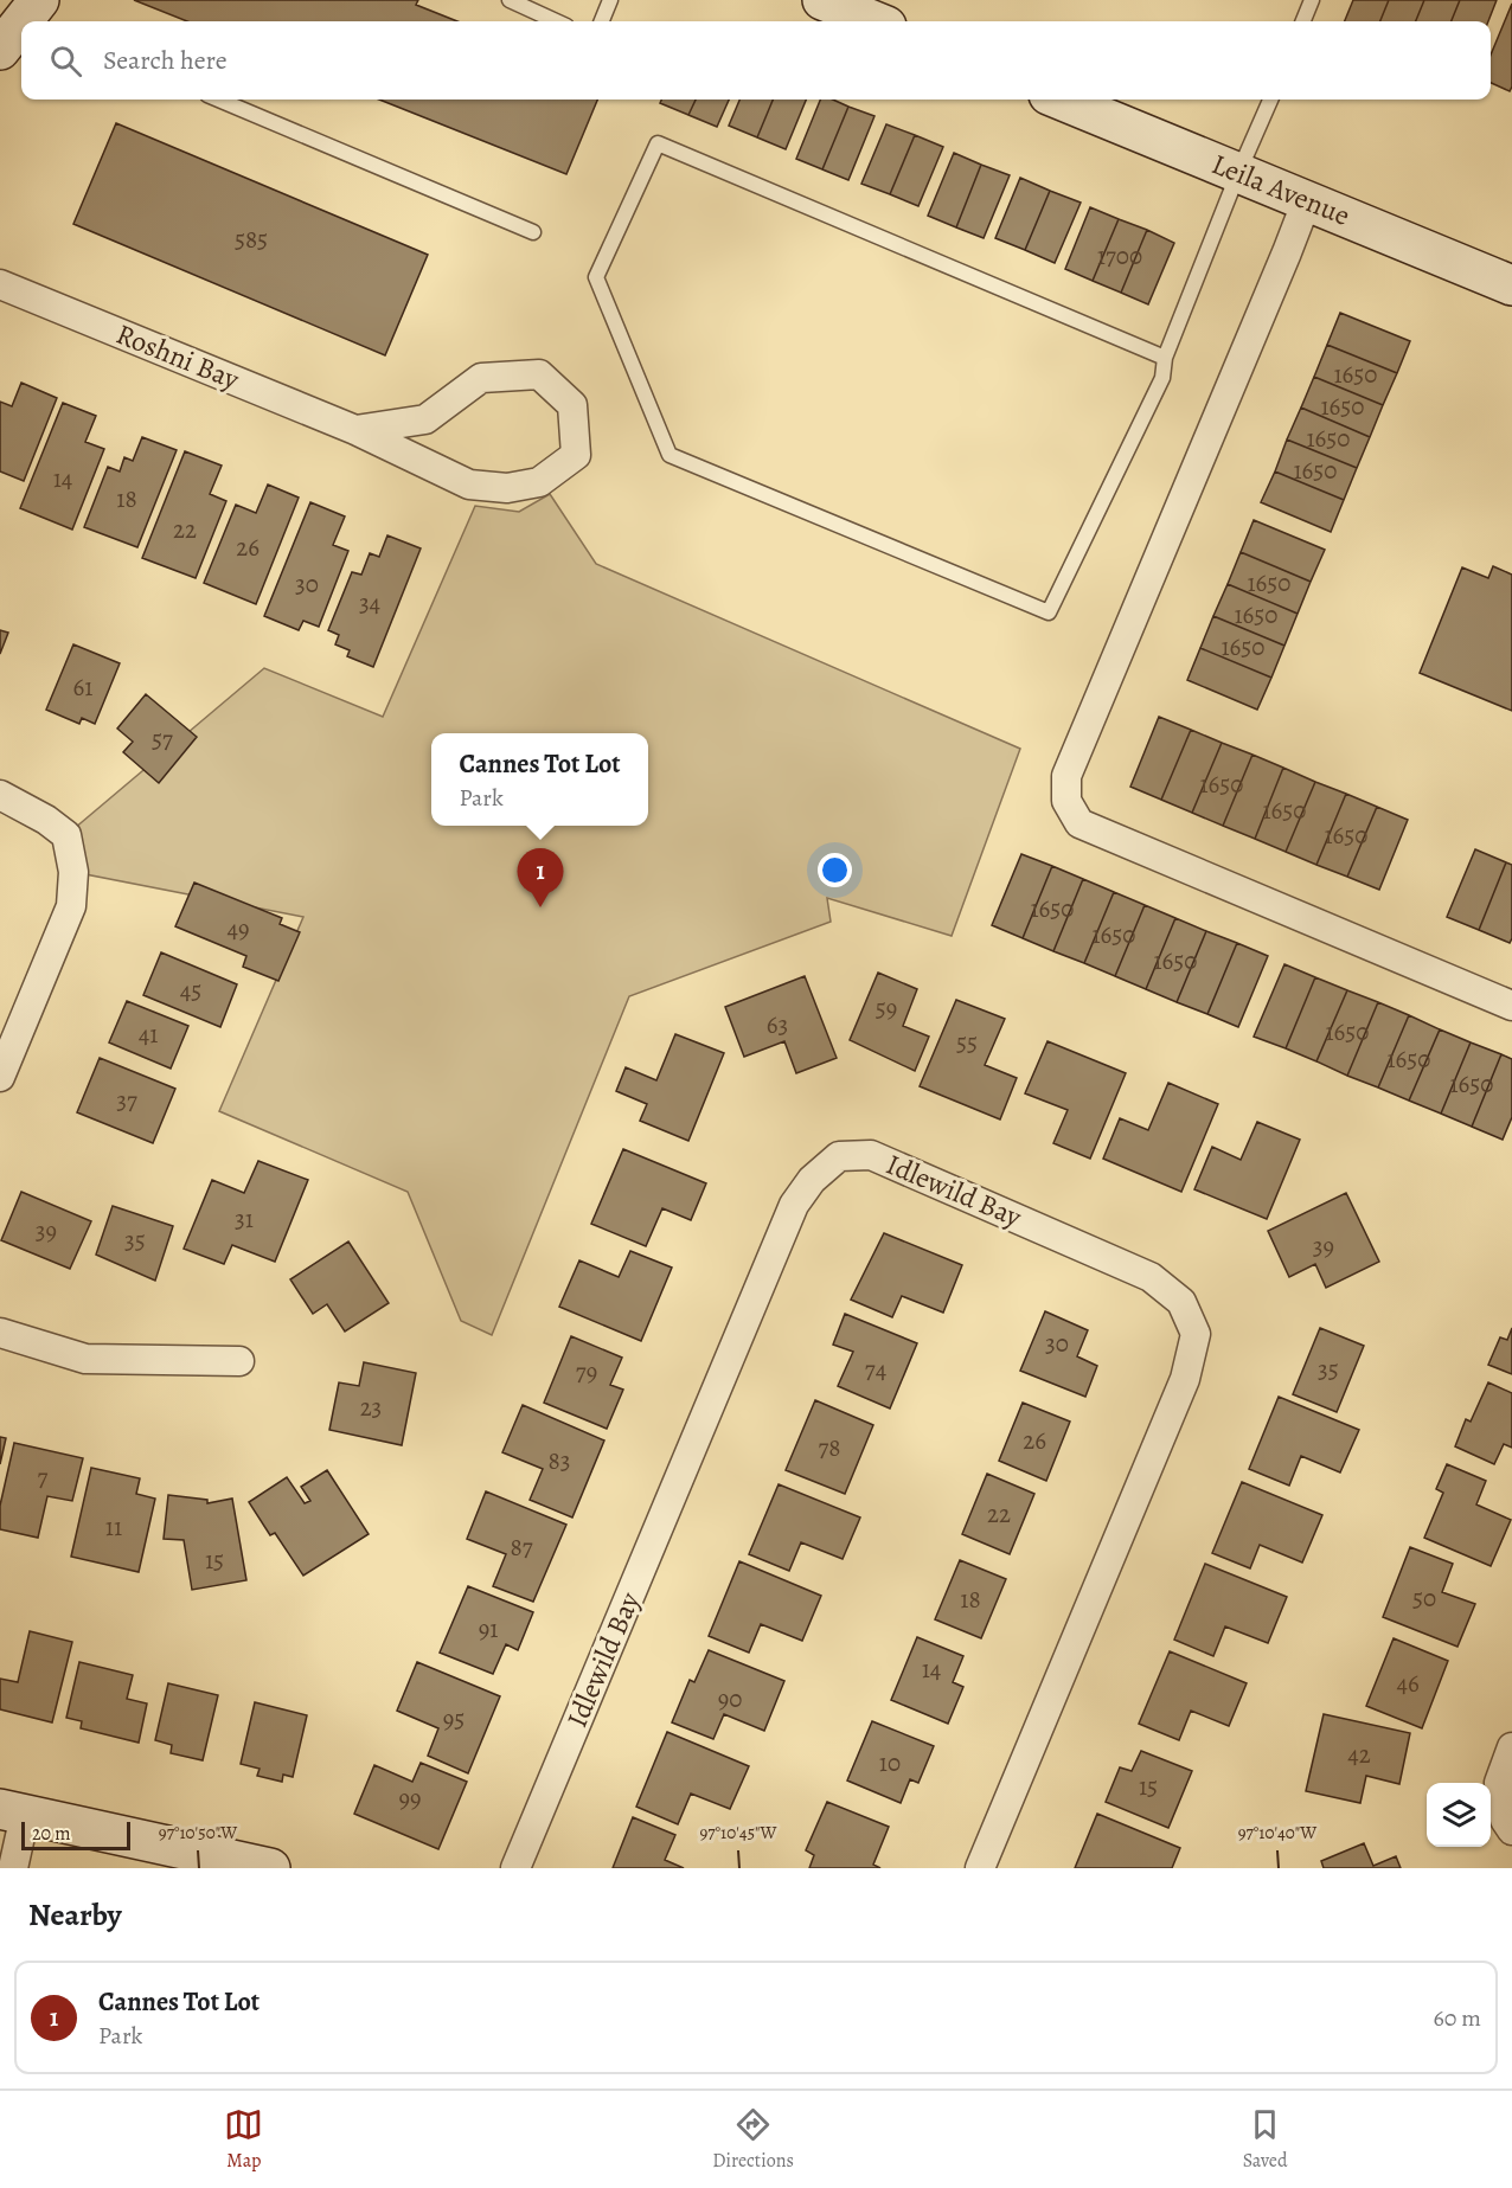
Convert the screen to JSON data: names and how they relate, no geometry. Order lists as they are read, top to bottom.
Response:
{
  "streets": {
    "street": ["Leila Avenue", "Roshni Bay", "Idlewild Bay"]
  },
  "house_numbers": [
    "585",
    "1700",
    "1650",
    "1650",
    "1650",
    "1650",
    "14",
    "18",
    "22",
    "26",
    "1650",
    "30",
    "34",
    "1650",
    "1650",
    "61",
    "57",
    "1650",
    "1650",
    "1650",
    "1650",
    "49",
    "1650",
    "1650",
    "45",
    "59",
    "63",
    "1650",
    "41",
    "55",
    "1650",
    "1650",
    "37",
    "31",
    "39",
    "35",
    "39",
    "30",
    "74",
    "35",
    "79",
    "23",
    "26",
    "78",
    "83",
    "7",
    "22",
    "11",
    "87",
    "15",
    "50",
    "18",
    "91",
    "14",
    "46",
    "90",
    "95",
    "42",
    "10",
    "15",
    "99"
  ],
  "scale_bar": "20 m",
  "page": {
    "search": "Search here",
    "popup": ["Cannes Tot Lot", "Park"],
    "pins": "1",
    "scale": "20 m",
    "heading": "Nearby",
    "list": [
      {
        "mark": "1",
        "name": "Cannes Tot Lot",
        "note": "Park",
        "value": "60 m"
      }
    ],
    "nav": ["Map", "Directions", "Saved"]
  },
  "coordinates": ["97°10'50\"W", "97°10'45\"W", "97°10'40\"W"]
}
